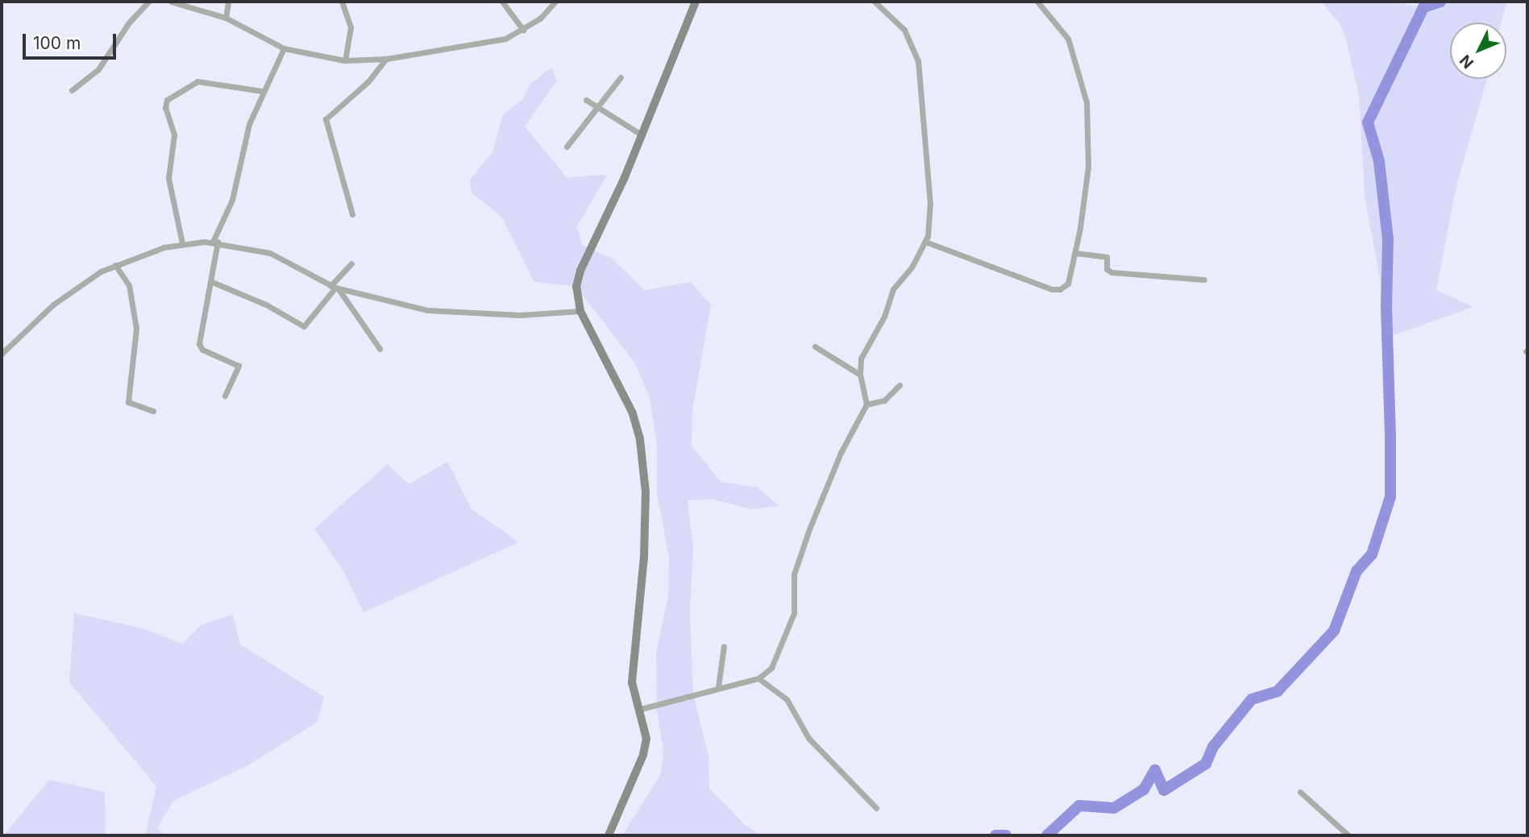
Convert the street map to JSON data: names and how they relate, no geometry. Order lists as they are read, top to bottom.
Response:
{
  "scale_bar": "100 m",
  "north": "bottom left"
}
